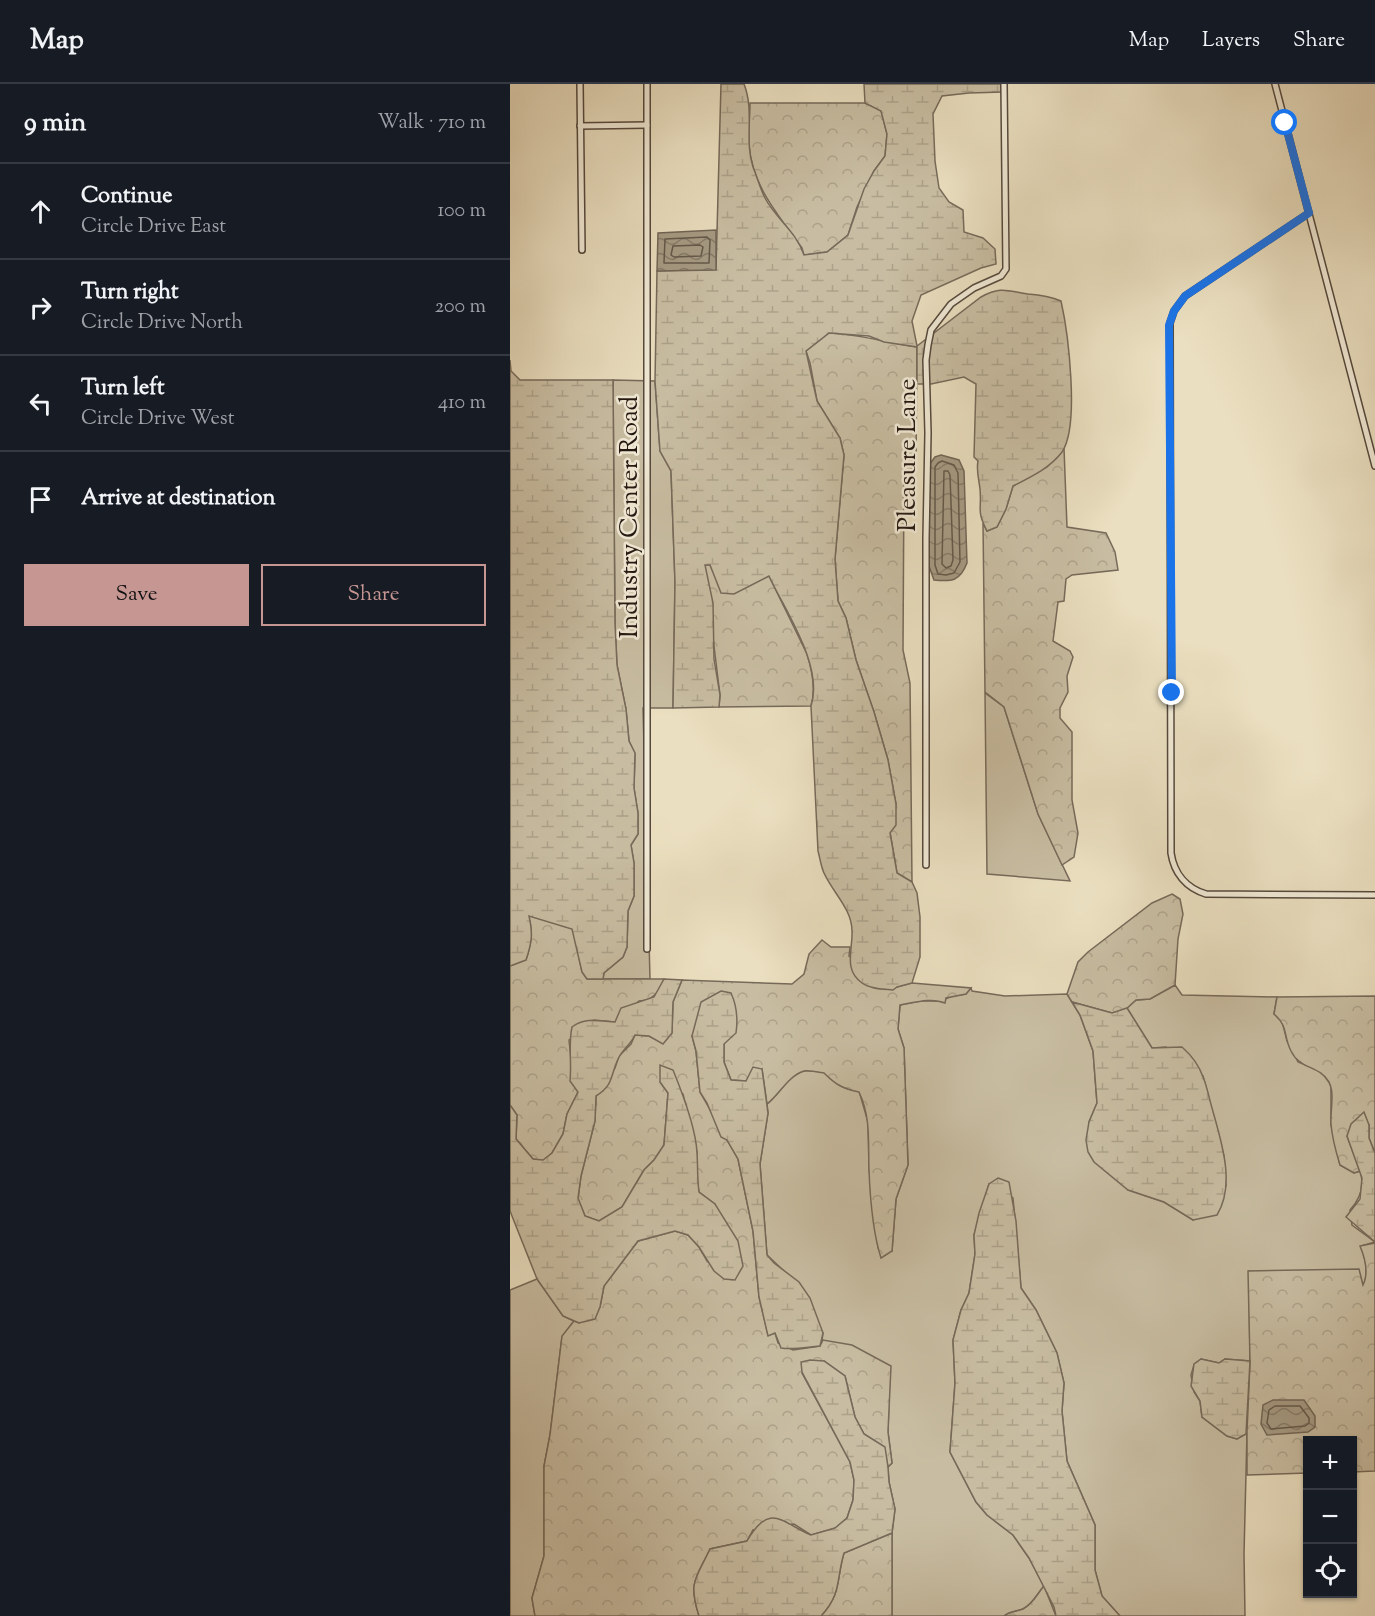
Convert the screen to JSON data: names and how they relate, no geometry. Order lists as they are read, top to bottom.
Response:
{
  "streets": {
    "street": ["Pleasure Lane", "Industry Center Road"]
  },
  "page": {
    "header": "Map",
    "nav": ["Map", "Layers", "Share"],
    "heading": ["9 min", "Walk · 710 m"],
    "list": [
      ["Continue", "Circle Drive East", "100 m"],
      ["Turn right", "Circle Drive North", "200 m"],
      ["Turn left", "Circle Drive West", "410 m"],
      "Arrive at destination"
    ],
    "buttons": ["Save", "Share"],
    "map_buttons": ["+", "−"]
  }
}
